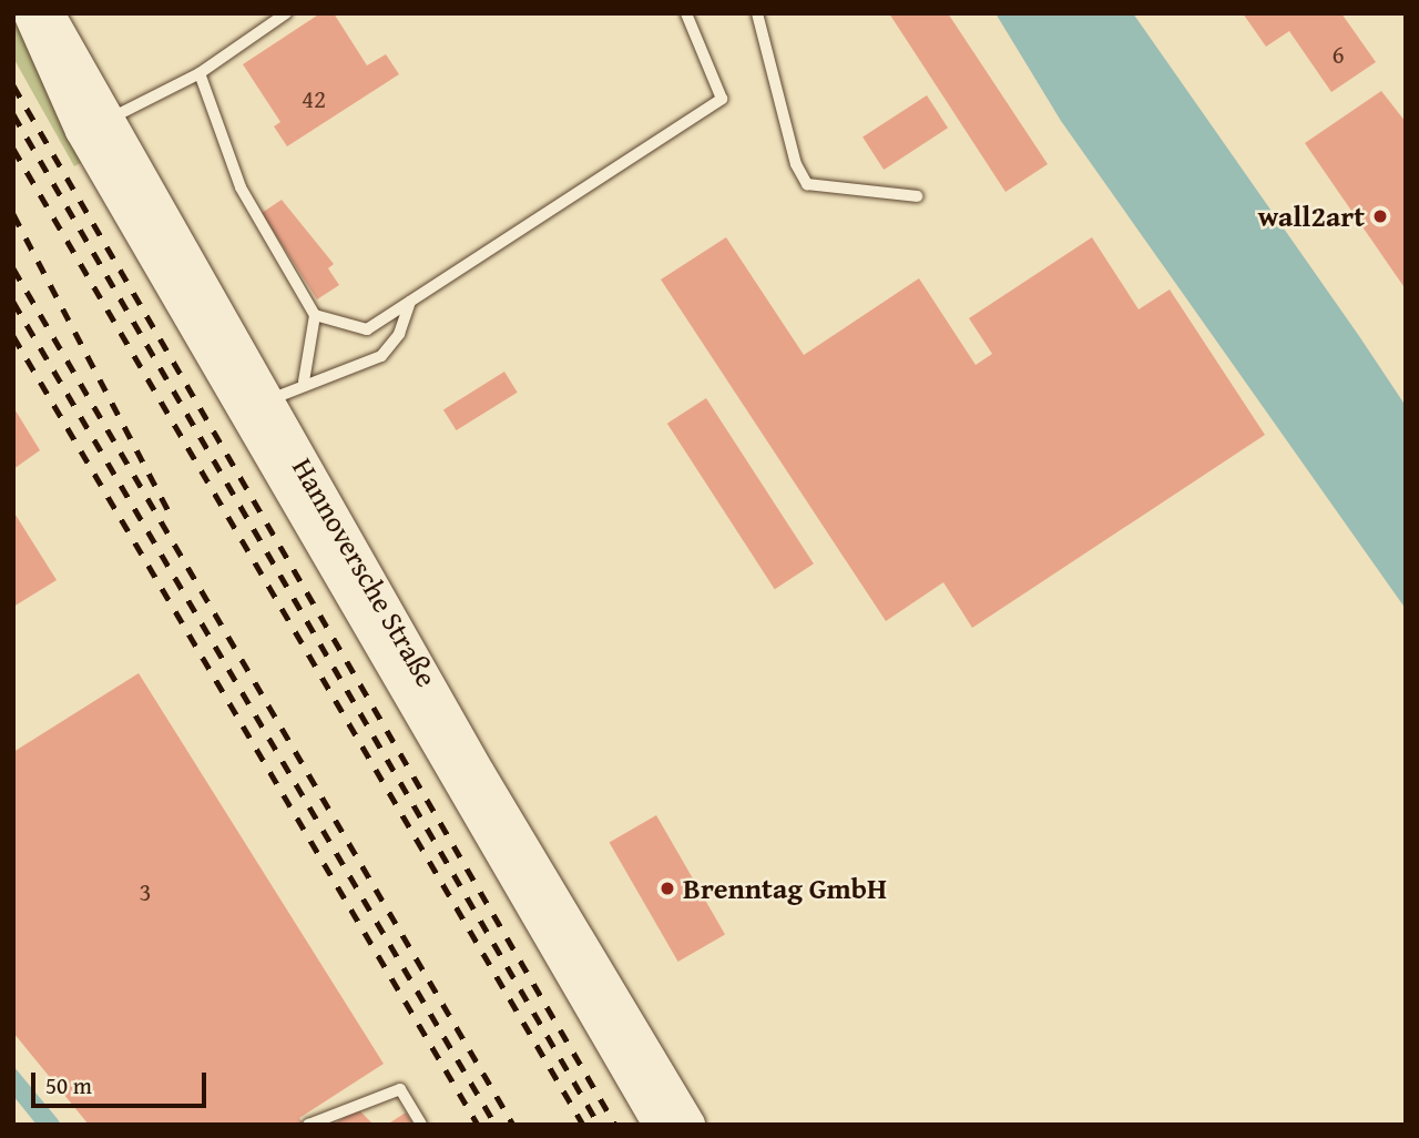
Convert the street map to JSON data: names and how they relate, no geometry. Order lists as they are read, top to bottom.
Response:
{
  "streets": {
    "main road": ["Hannoversche Straße"]
  },
  "places": ["wall2art", "Brenntag GmbH"],
  "house_numbers": ["6", "42", "3"],
  "scale_bar": "50 m"
}
